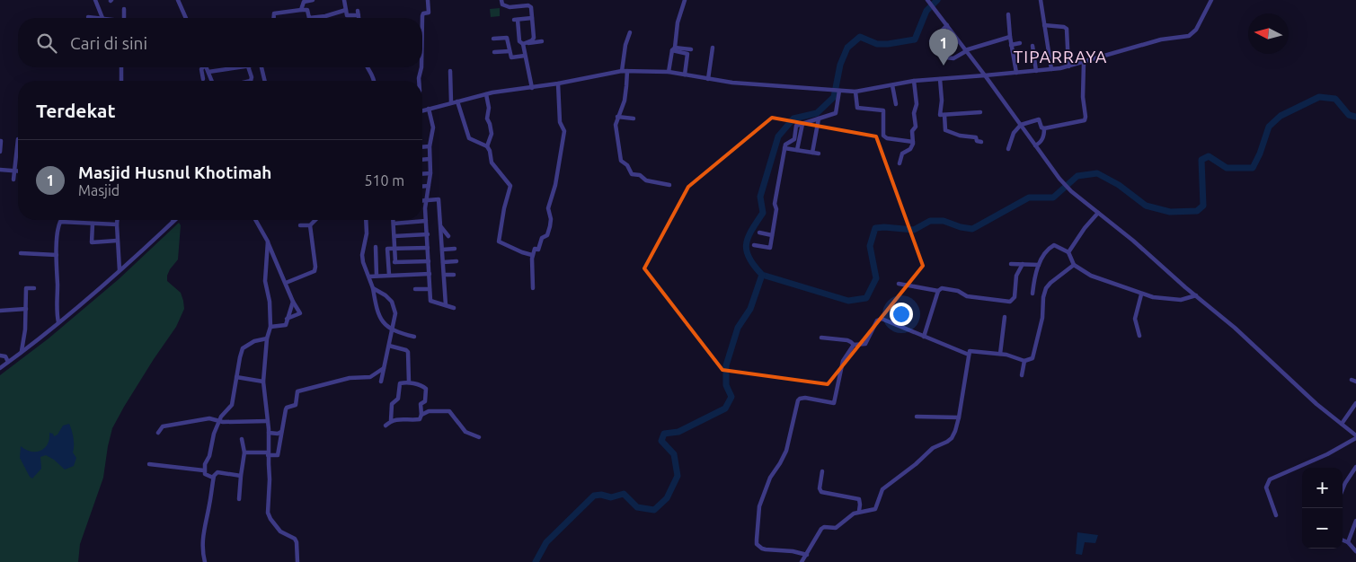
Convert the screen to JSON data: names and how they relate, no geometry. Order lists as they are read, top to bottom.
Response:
{
  "districts": ["TIPARRAYA"],
  "north": "left",
  "page": {
    "search": "Cari di sini",
    "pins": "1",
    "heading": "Terdekat",
    "list": [
      {
        "mark": "1",
        "name": "Masjid Husnul Khotimah",
        "note": "Masjid",
        "value": "510 m"
      }
    ],
    "map_buttons": ["+", "−"]
  }
}
